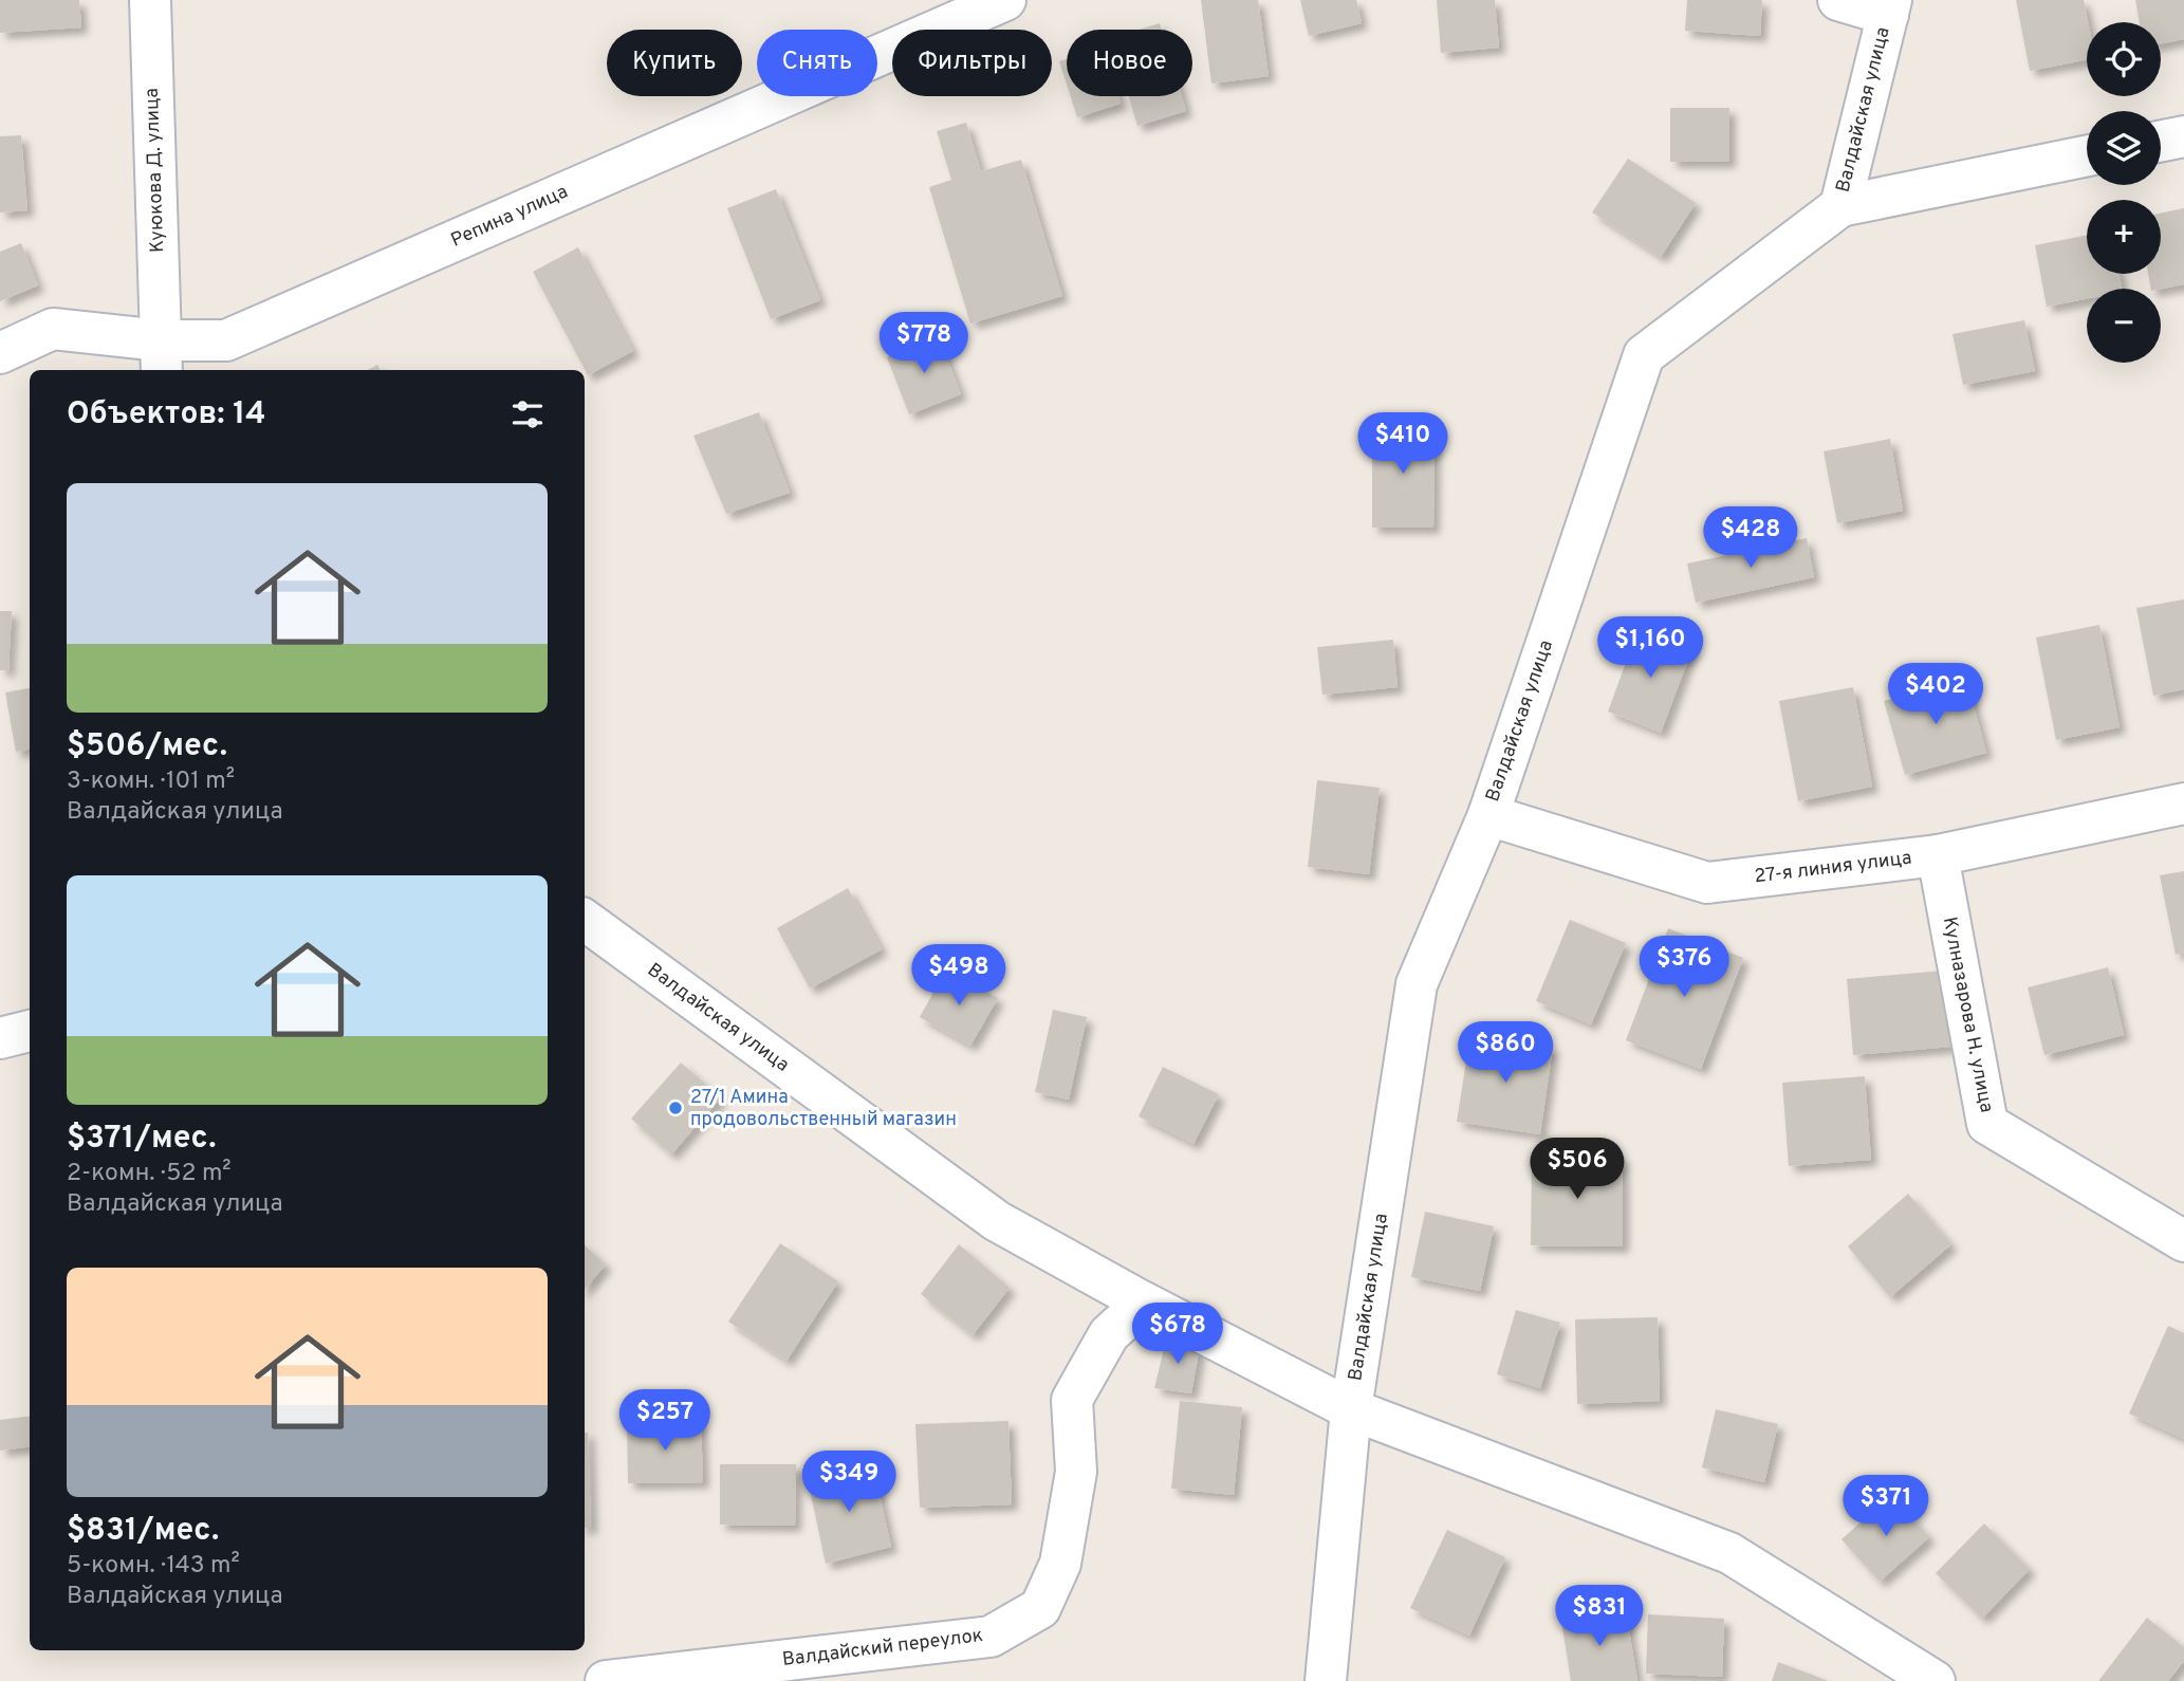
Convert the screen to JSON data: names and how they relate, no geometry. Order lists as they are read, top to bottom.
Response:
{
  "streets": {
    "street": [
      "Валдайская улица",
      "Куюкова Д. улица",
      "Репина улица",
      "27-я линия улица",
      "Кулназарова Н. улица",
      "Валдайский переулок"
    ]
  },
  "crossings": [
    ["Валдайская улица", "27-я линия улица"],
    ["Валдайская улица", "Валдайский переулок"],
    ["Куюкова Д. улица", "Репина улица"],
    ["27-я линия улица", "Кулназарова Н. улица"]
  ],
  "places": ["27/1 Амина продовольственный магазин"],
  "page": {
    "map_buttons": ["+", "−"],
    "chip": [
      "Купить",
      "Снять",
      "Фильтры",
      "Новое"
    ],
    "price": [
      "$778",
      "$410",
      "$428",
      "$1,160",
      "$402",
      "$376",
      "$498",
      "$860",
      "$506",
      "$678",
      "$257",
      "$349",
      "$371",
      "$831"
    ],
    "heading": "Объектов: 14",
    "list": [
      {
        "name": "$506/мес.",
        "note": "3-комн. · 101 m² · Валдайская улица"
      },
      {
        "name": "$371/мес.",
        "note": "2-комн. · 52 m² · Валдайская улица"
      },
      {
        "name": "$831/мес.",
        "note": "5-комн. · 143 m² · Валдайская улица"
      }
    ]
  }
}
